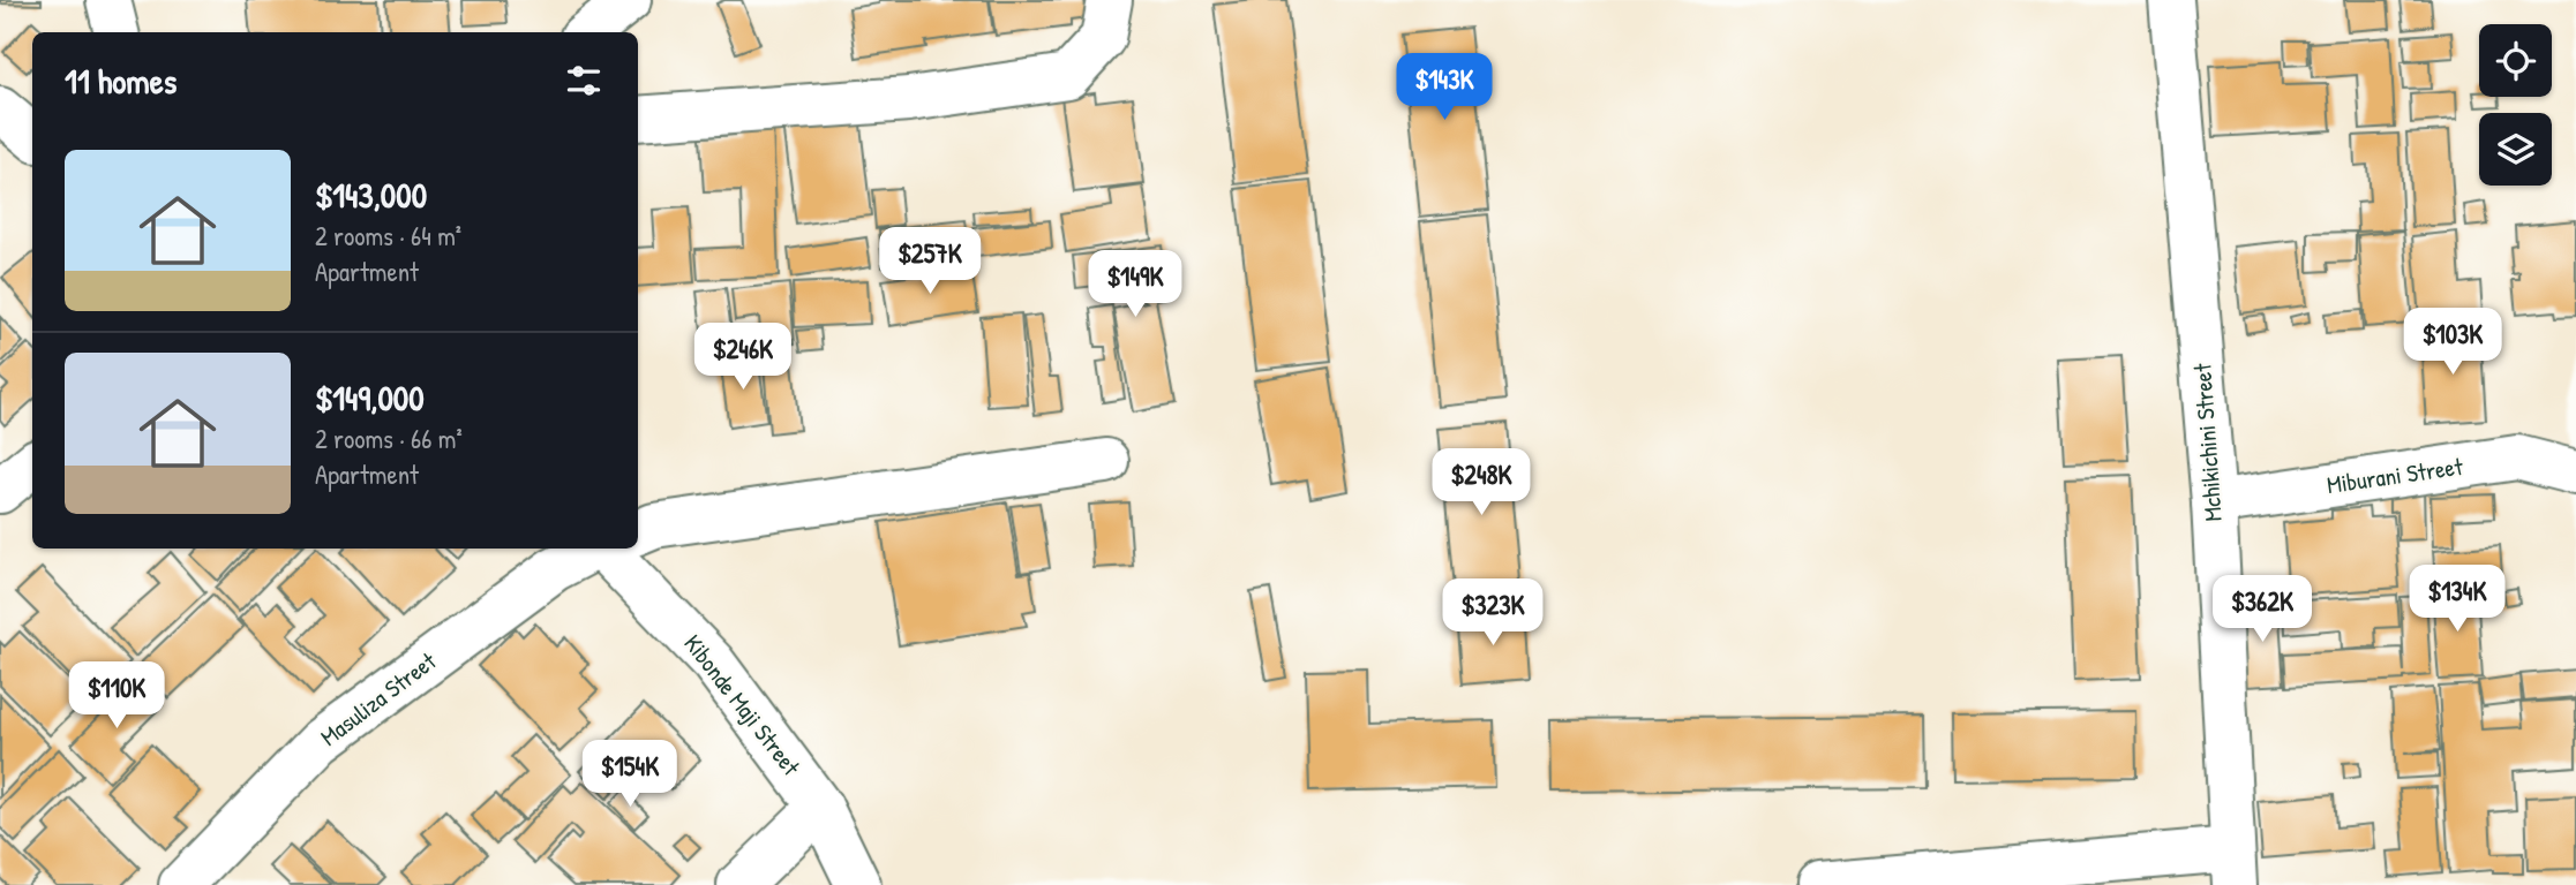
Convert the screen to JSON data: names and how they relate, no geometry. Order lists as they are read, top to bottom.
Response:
{
  "streets": {
    "street": [
      "Mchikichini Street",
      "Miburani Street",
      "Masuliza Street",
      "Kibonde Maji Street"
    ]
  },
  "crossings": [
    ["Mchikichini Street", "Miburani Street"]
  ],
  "page": {
    "heading": "11 homes",
    "price": [
      "$143K",
      "$257K",
      "$149K",
      "$103K",
      "$246K",
      "$248K",
      "$134K",
      "$362K",
      "$323K",
      "$110K",
      "$154K"
    ],
    "list": [
      {
        "name": "$143,000",
        "note": "2 rooms · 64 m² · Apartment"
      },
      {
        "name": "$149,000",
        "note": "2 rooms · 66 m² · Apartment"
      }
    ]
  }
}
